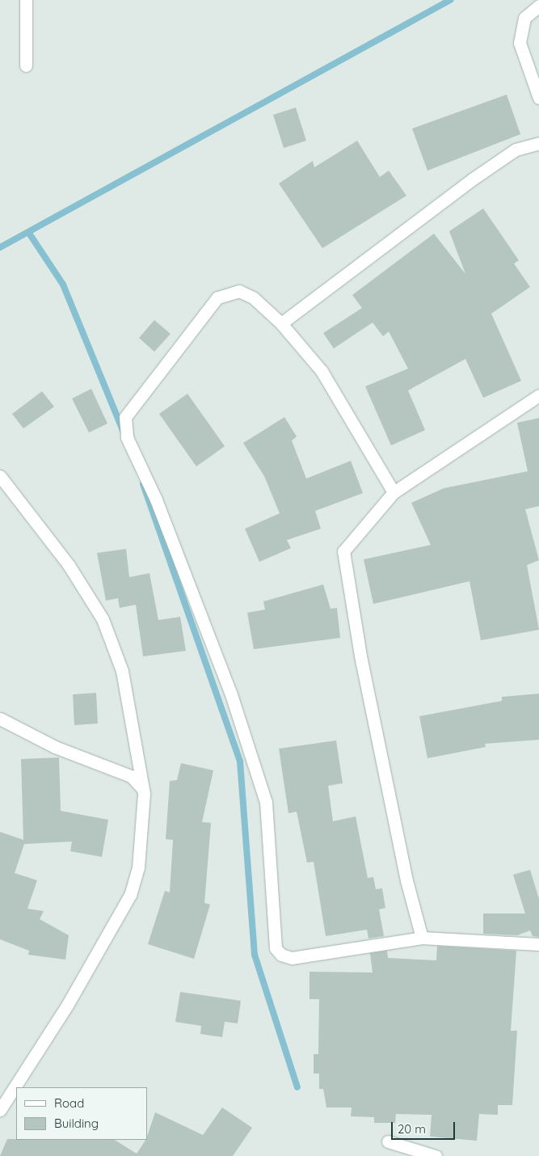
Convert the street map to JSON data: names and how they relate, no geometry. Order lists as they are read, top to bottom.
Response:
{
  "legend": ["Road", "Building"],
  "scale_bar": "20 m"
}
